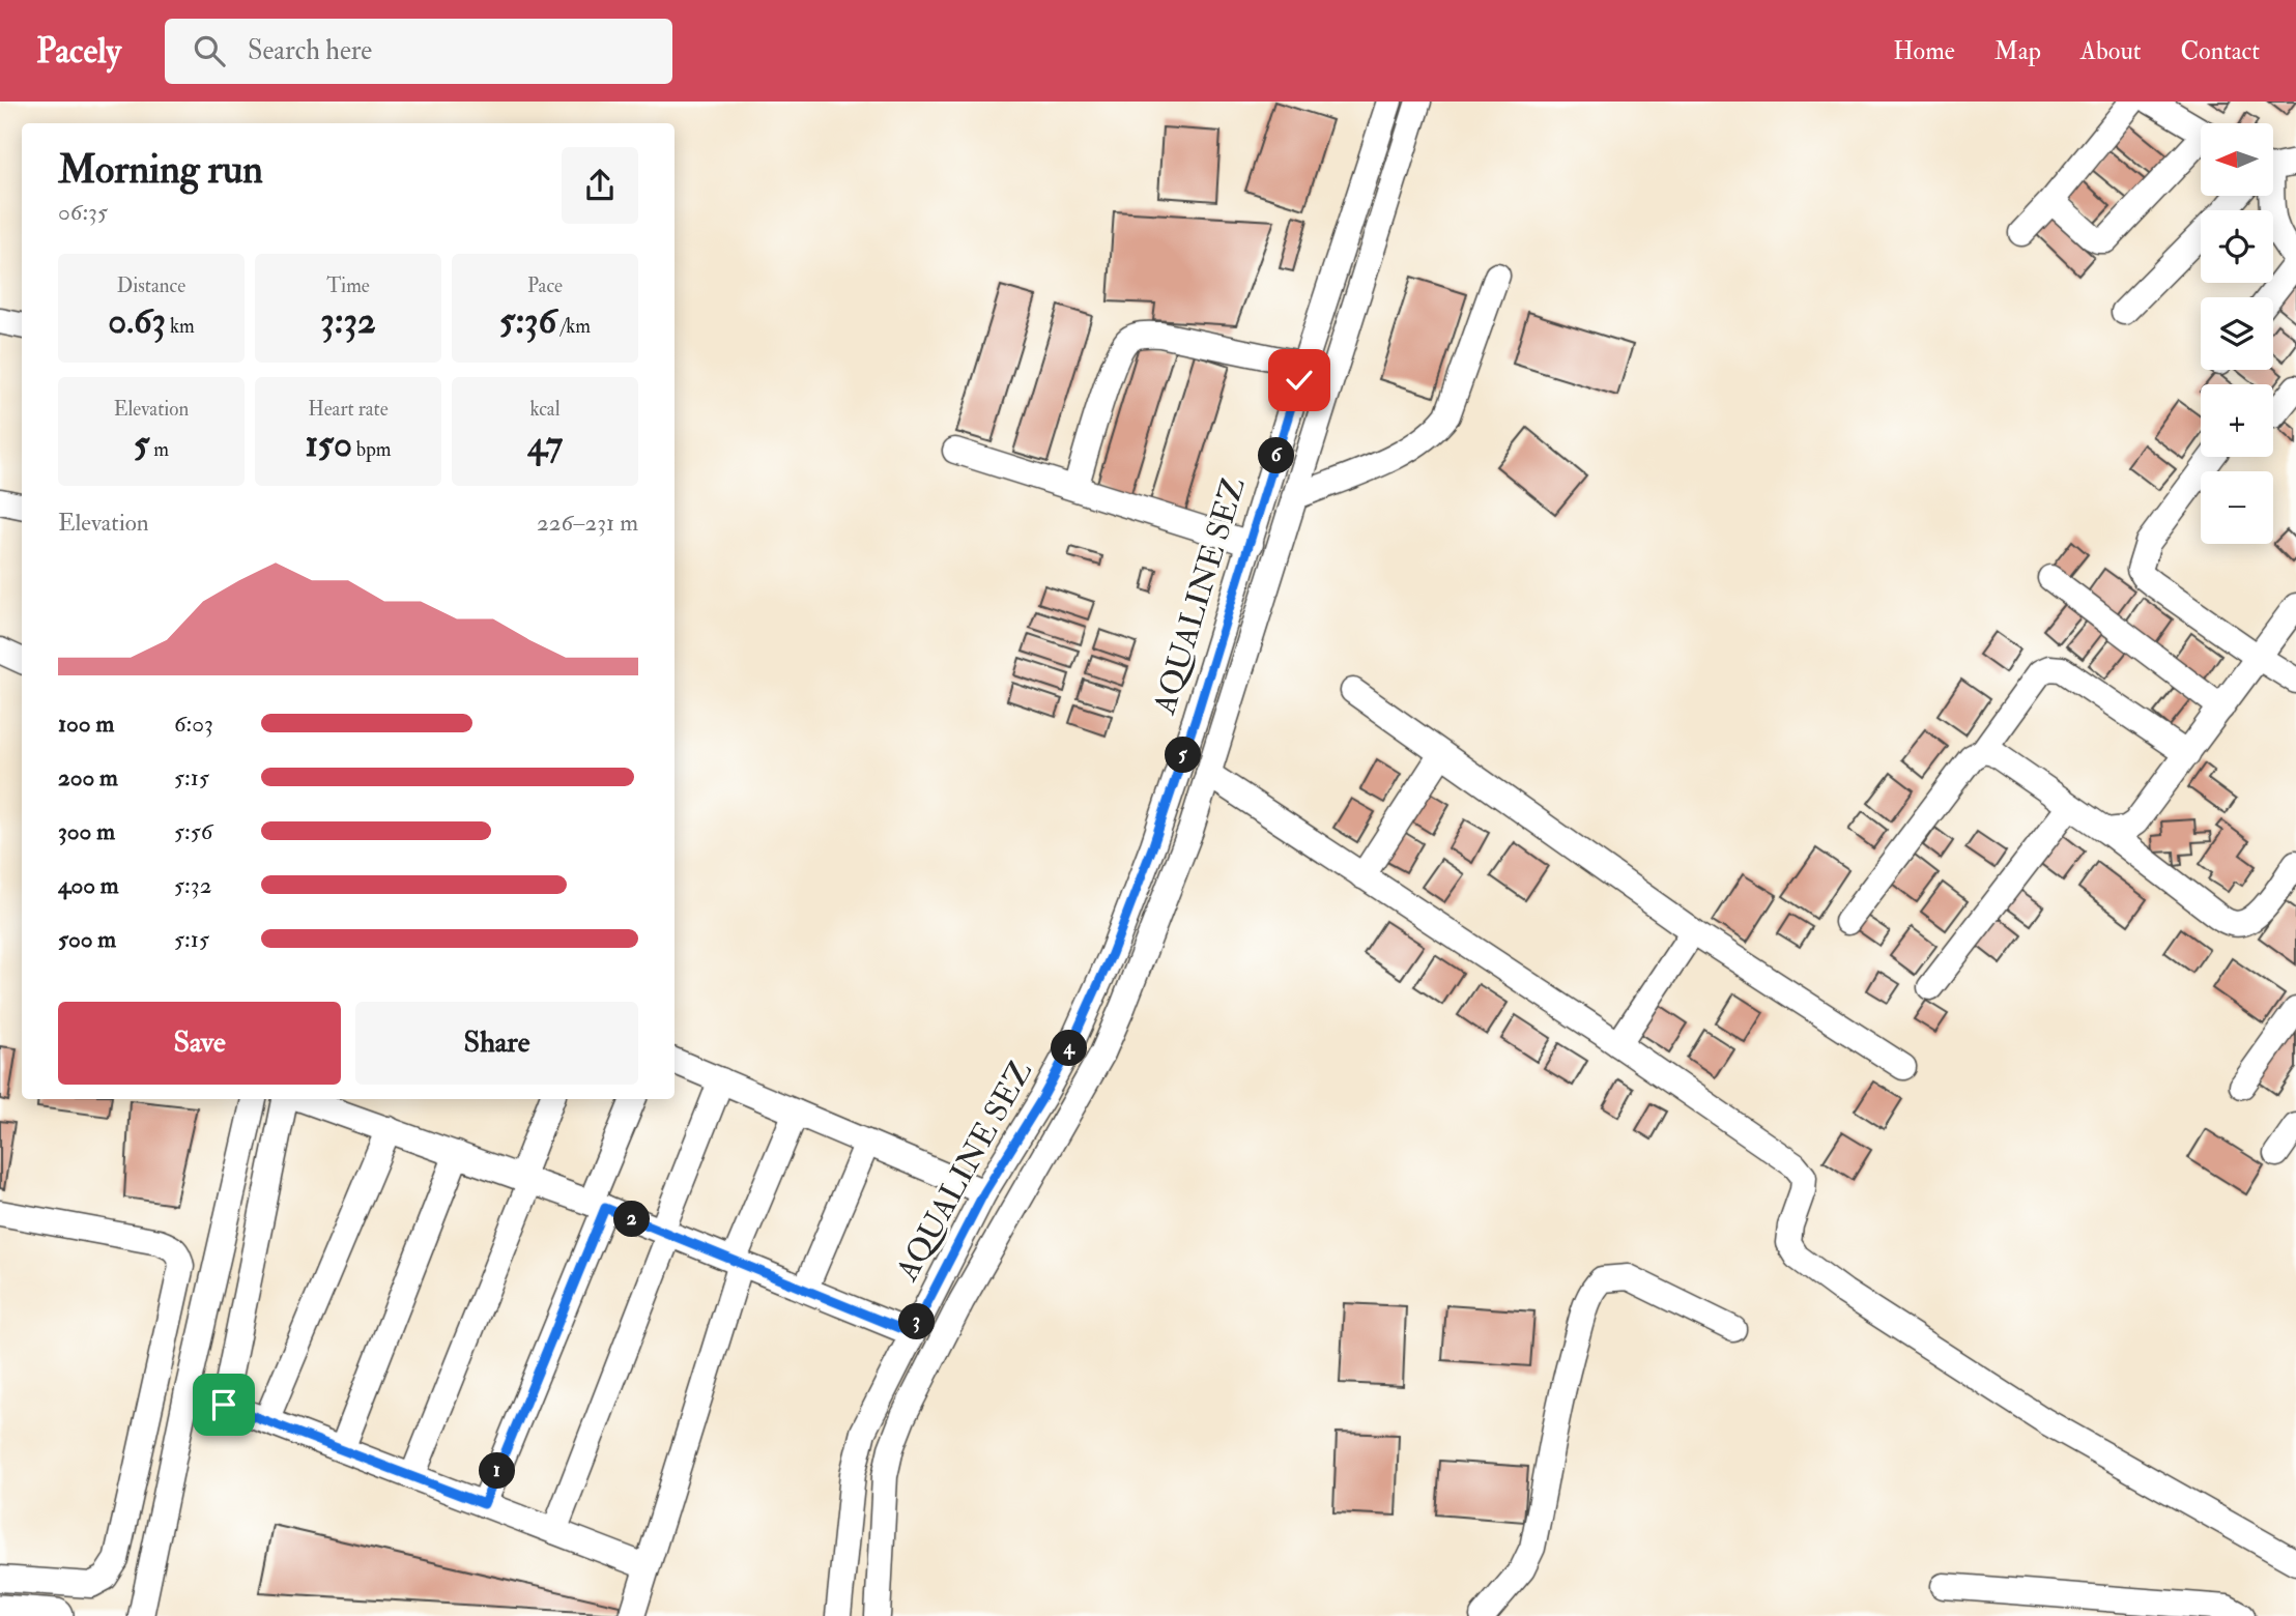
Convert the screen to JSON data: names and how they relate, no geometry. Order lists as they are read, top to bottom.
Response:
{
  "streets": {
    "street": ["AQUALINE SEZ"]
  },
  "north": "left",
  "page": {
    "header": "Pacely",
    "search": "Search here",
    "nav": [
      "Home",
      "Map",
      "About",
      "Contact"
    ],
    "map_buttons": ["+", "−"],
    "heading": ["Morning run", "06:35"],
    "stats": [
      ["Distance", "0.63 km"],
      ["Time", "3:32"],
      ["Pace", "5:36 /km"],
      ["Elevation", "5 m"],
      ["Heart rate", "150 bpm"],
      ["kcal", "47"]
    ],
    "pins": [
      "6",
      "5",
      "4",
      "2",
      "3",
      "1"
    ],
    "chart": ["Elevation", "226–231 m"],
    "list": [
      {
        "name": "100 m",
        "note": "6:03"
      },
      {
        "name": "200 m",
        "note": "5:15"
      },
      {
        "name": "300 m",
        "note": "5:56"
      },
      {
        "name": "400 m",
        "note": "5:32"
      },
      {
        "name": "500 m",
        "note": "5:15"
      }
    ],
    "buttons": ["Save", "Share"]
  }
}
